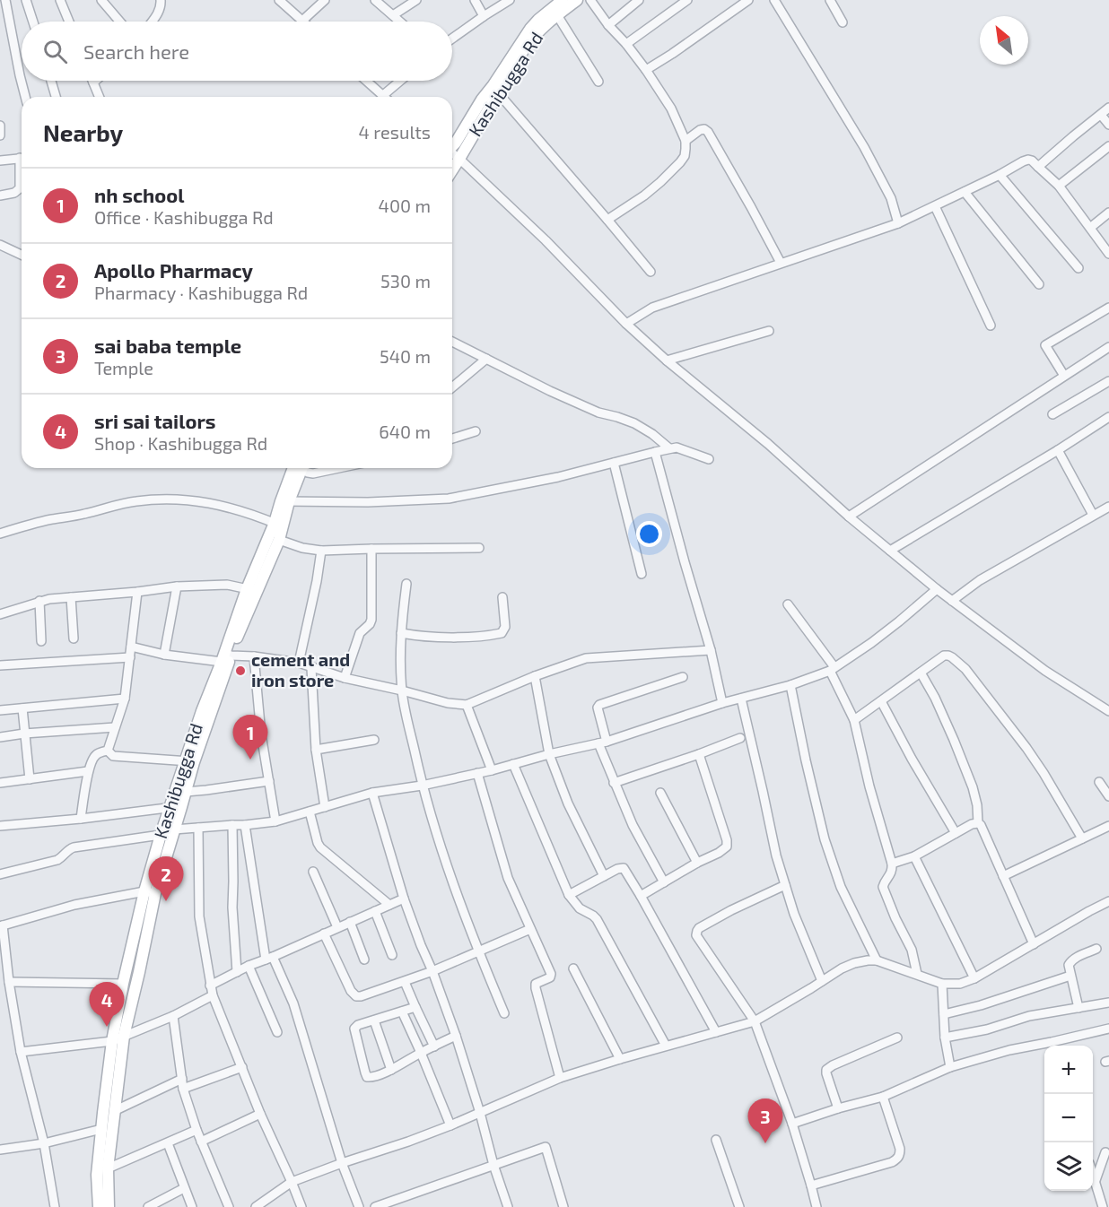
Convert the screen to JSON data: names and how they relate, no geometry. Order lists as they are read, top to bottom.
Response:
{
  "streets": {
    "main road": ["Kashibugga Rd"]
  },
  "places": ["cement and iron store"],
  "north": "top left",
  "page": {
    "search": "Search here",
    "heading": ["Nearby", "4 results"],
    "list": [
      {
        "mark": "1",
        "name": "nh school",
        "note": "Office · Kashibugga Rd",
        "value": "400 m"
      },
      {
        "mark": "2",
        "name": "Apollo Pharmacy",
        "note": "Pharmacy · Kashibugga Rd",
        "value": "530 m"
      },
      {
        "mark": "3",
        "name": "sai baba temple",
        "note": "Temple",
        "value": "540 m"
      },
      {
        "mark": "4",
        "name": "sri sai tailors",
        "note": "Shop · Kashibugga Rd",
        "value": "640 m"
      }
    ],
    "pins": [
      "1",
      "2",
      "4",
      "3"
    ],
    "map_buttons": ["+", "−"]
  }
}
